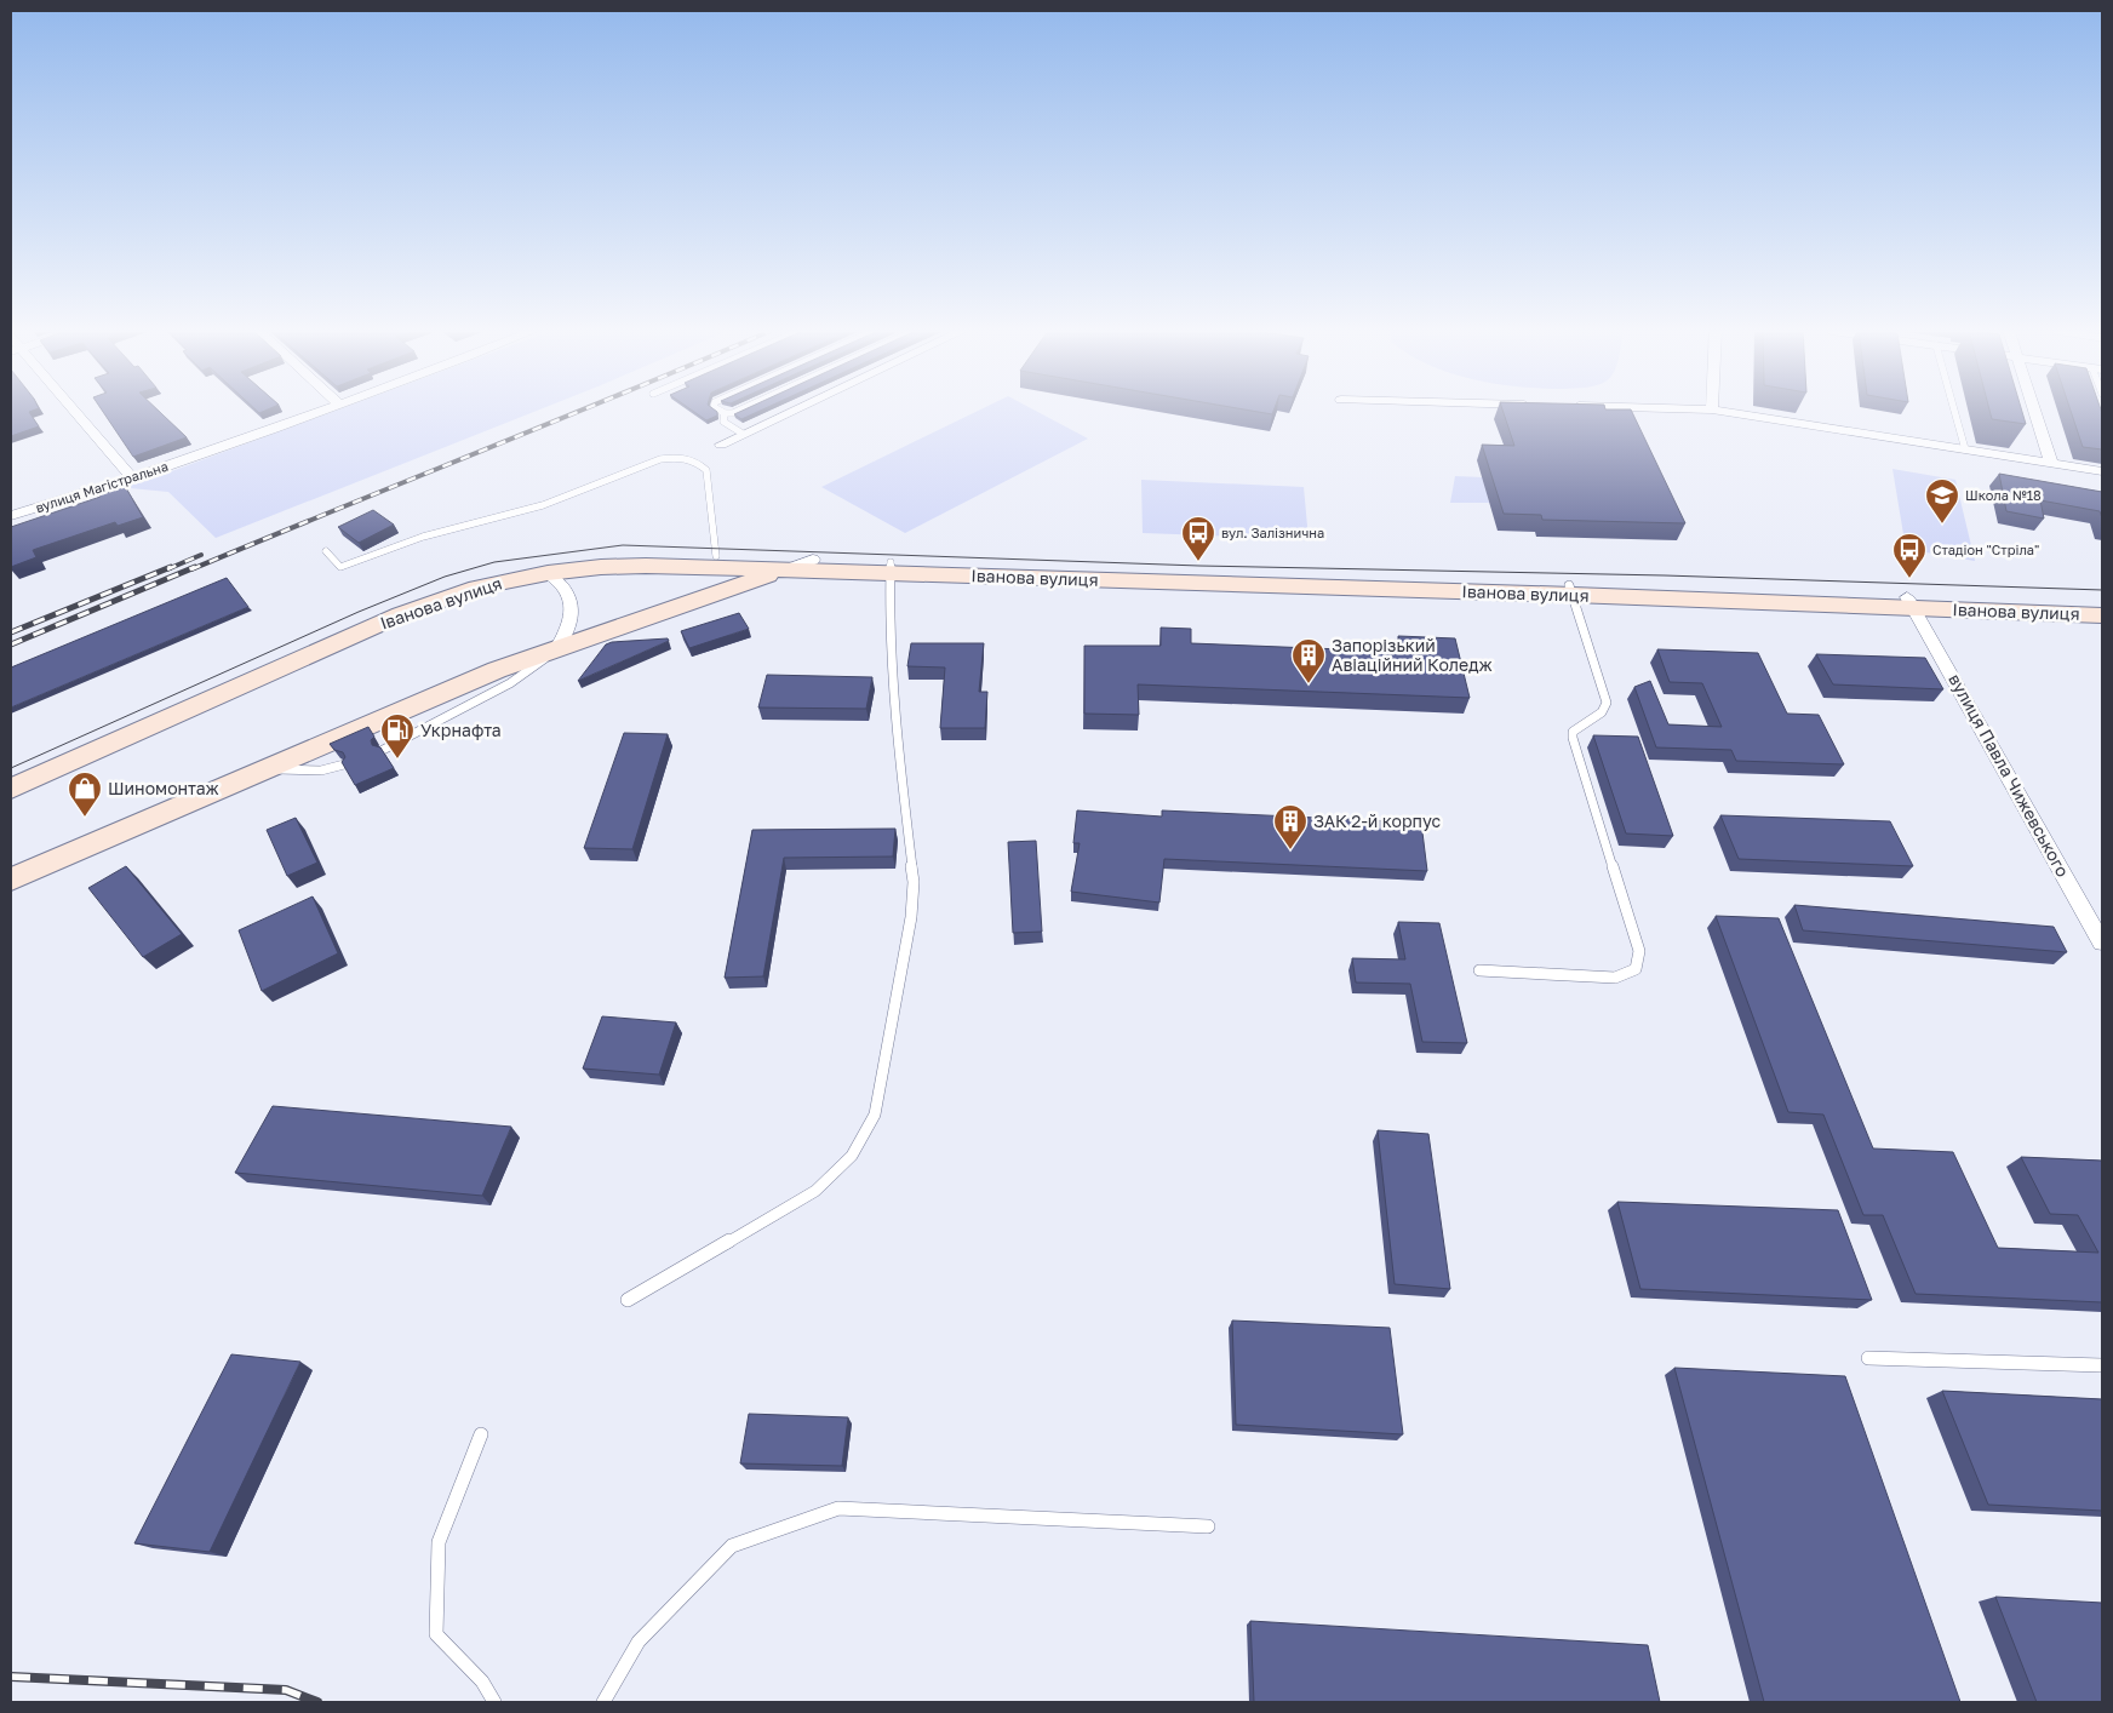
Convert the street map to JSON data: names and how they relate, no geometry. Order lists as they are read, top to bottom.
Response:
{
  "streets": {
    "main road": ["Іванова вулиця"],
    "street": ["вулиця Магістральна", "вулиця Павла Чижевського"]
  },
  "crossings": [
    ["Іванова вулиця", "вулиця Павла Чижевського"]
  ],
  "places": {
    "school or university": ["Школа №18"],
    "bus stop": ["вул. Залізнична", "Стадіон \"Стріла\""],
    "building": ["Запорізький Авіаційний Коледж", "ЗАК 2-й корпус"],
    "fuel station": ["Укрнафта"],
    "shop": ["Шиномонтаж"]
  }
}
